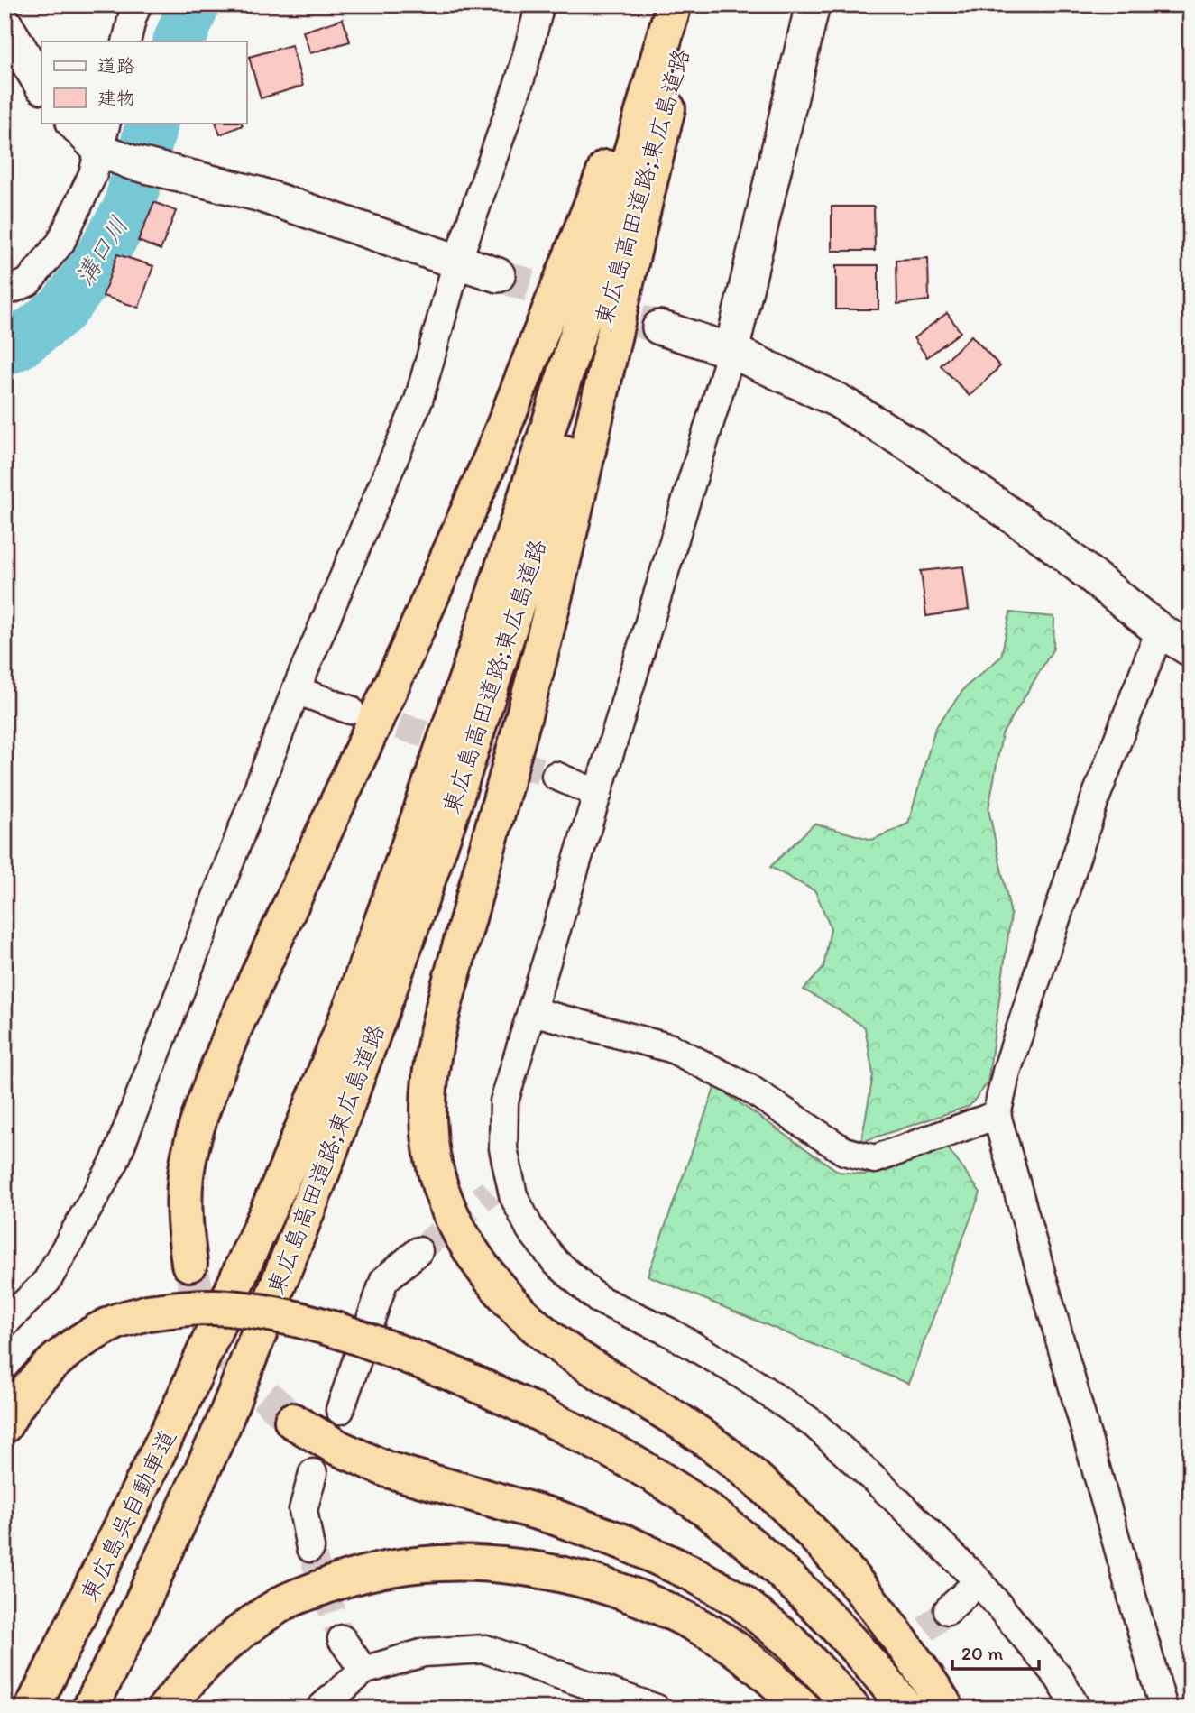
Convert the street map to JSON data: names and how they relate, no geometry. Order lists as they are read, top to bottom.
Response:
{
  "streets": {
    "highway": ["東広島高田道路;東広島道路", "東広島呉自動車道"]
  },
  "crossings": [
    ["東広島高田道路;東広島道路", "東広島呉自動車道"]
  ],
  "water": ["溝口川"],
  "legend": ["道路", "建物"],
  "scale_bar": "20 m"
}
